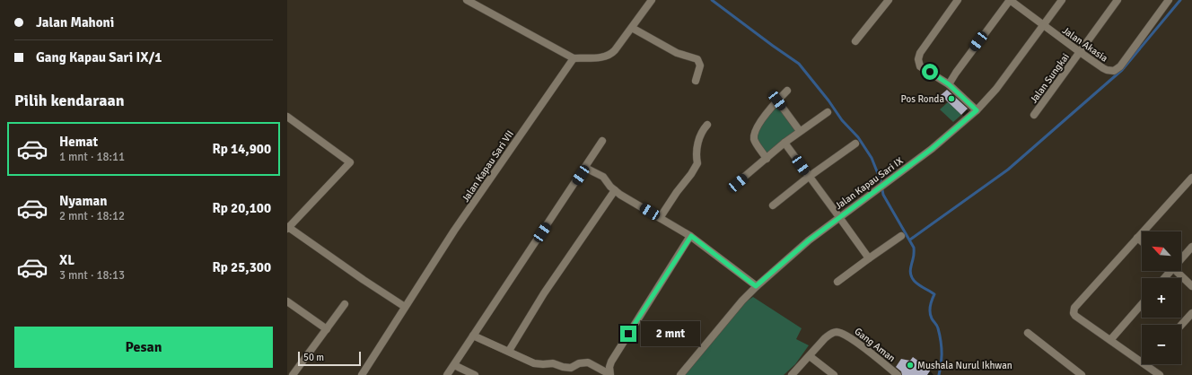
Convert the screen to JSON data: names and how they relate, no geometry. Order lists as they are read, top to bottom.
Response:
{
  "streets": {
    "street": [
      "Jalan Akasia",
      "Jalan Sungkai",
      "Jalan Kapau Sari VII",
      "Jalan Kapau Sari IX",
      "Gang Aman"
    ]
  },
  "crossings": [
    ["Jalan Akasia", "Jalan Sungkai"],
    ["Jalan Akasia", "Jalan Kapau Sari IX"]
  ],
  "places": ["Pos Ronda", "Mushala Nurul Ikhwan"],
  "scale_bar": "50 m",
  "north": "top left",
  "page": {
    "banner": ["Jalan Mahoni", "Gang Kapau Sari IX/1"],
    "heading": "Pilih kendaraan",
    "list": [
      {
        "name": "Hemat",
        "note": "1 mnt · 18:11",
        "value": "Rp 14,900"
      },
      {
        "name": "Nyaman",
        "note": "2 mnt · 18:12",
        "value": "Rp 20,100"
      },
      {
        "name": "XL",
        "note": "3 mnt · 18:13",
        "value": "Rp 25,300"
      }
    ],
    "map_buttons": ["+", "−"],
    "buttons": "Pesan",
    "bubble": "2 mnt",
    "scale": "50 m"
  }
}
